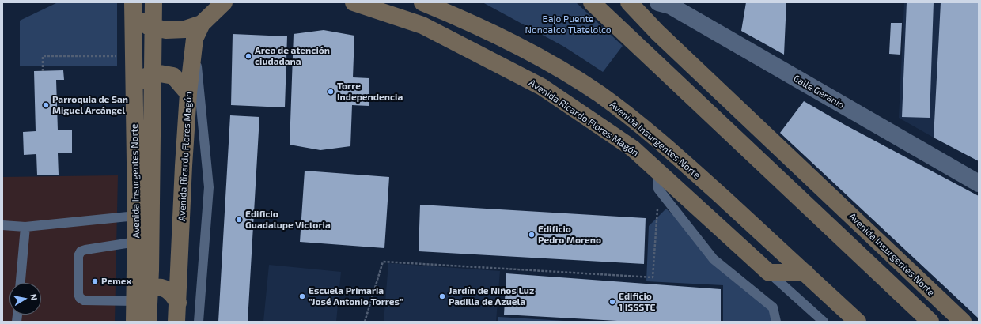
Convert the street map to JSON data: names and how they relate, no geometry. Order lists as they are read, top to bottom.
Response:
{
  "streets": {
    "street": ["Calle Geranio", "Avenida Ricardo Flores Magón", "Avenida Insurgentes Norte"]
  },
  "parks": ["Bajo Puente Nonoalco Tlatelolco"],
  "places": [
    "Area de atención ciudadana",
    "Torre Independencia",
    "Parroquia de San Miguel Arcángel",
    "Edificio Guadalupe Victoria",
    "Edificio Pedro Moreno",
    "Pemex",
    "Escuela Primaria \"José Antonio Torres\"",
    "Jardín de Niños Luz Padilla de Azuela",
    "Edificio 1 ISSSTE"
  ],
  "north": "right"
}
